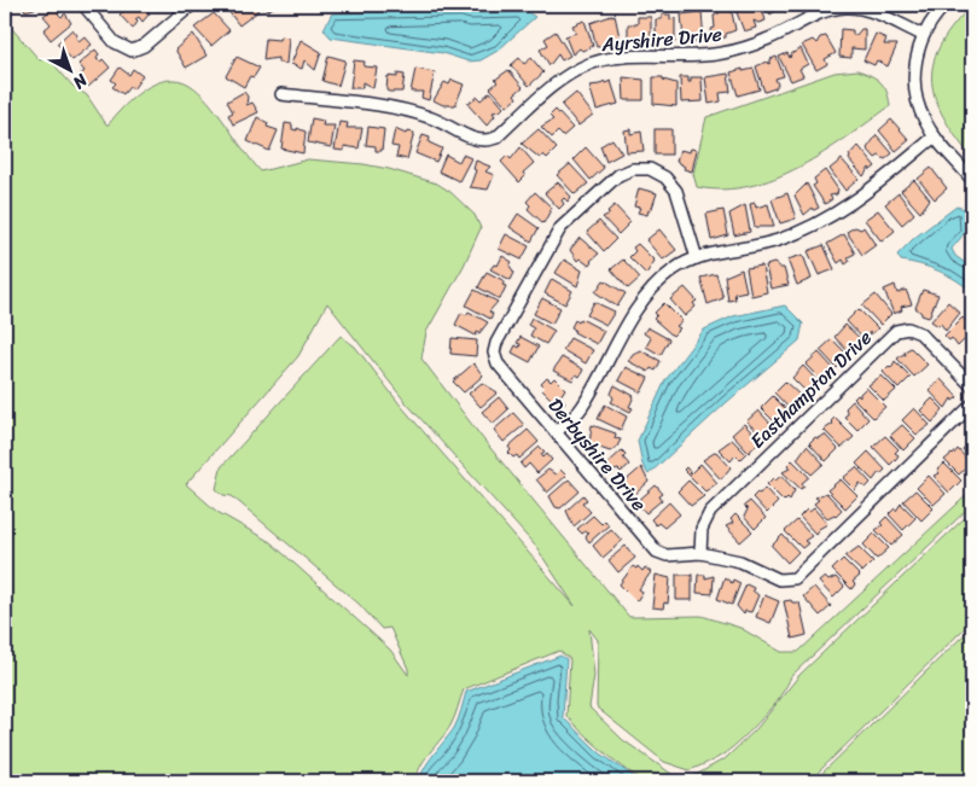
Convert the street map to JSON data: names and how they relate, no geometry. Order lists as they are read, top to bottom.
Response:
{
  "streets": {
    "street": ["Ayrshire Drive", "Easthampton Drive", "Derbyshire Drive"]
  },
  "crossings": [
    ["Easthampton Drive", "Derbyshire Drive"]
  ],
  "north": "bottom right"
}
